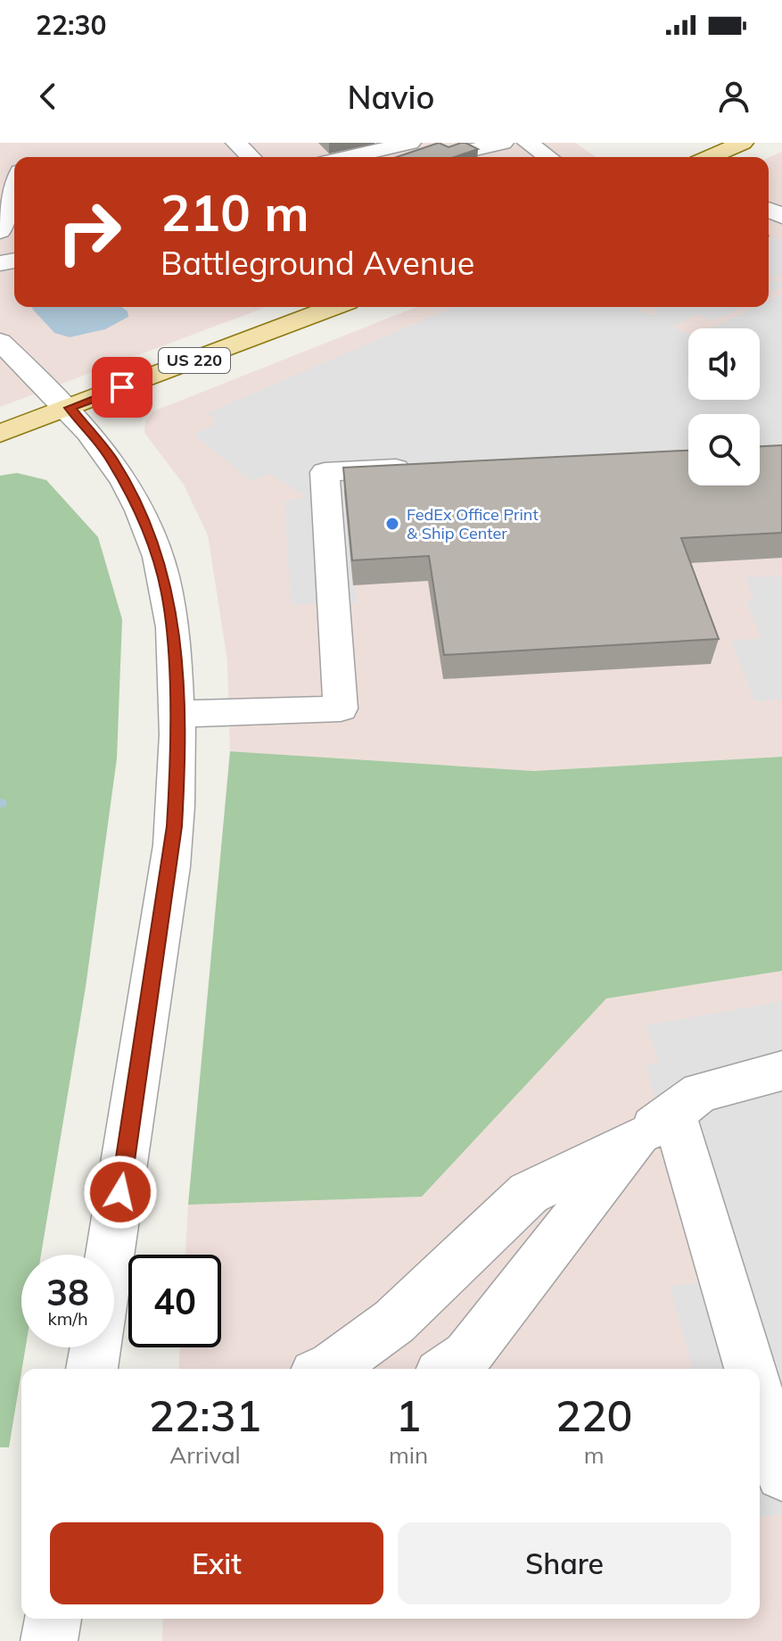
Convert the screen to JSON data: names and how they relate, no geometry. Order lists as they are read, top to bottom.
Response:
{
  "streets": {
    "main road": ["US 220"]
  },
  "places": ["FedEx Office Print & Ship Center"],
  "page": {
    "status": "22:30",
    "header": "Navio",
    "turn": ["210 m", "Battleground Avenue"],
    "speed": "38 km/h",
    "limit": "40",
    "eta": [
      "22:31",
      "Arrival",
      "1",
      "min",
      "220",
      "m"
    ],
    "buttons": ["Exit", "Share"]
  }
}
